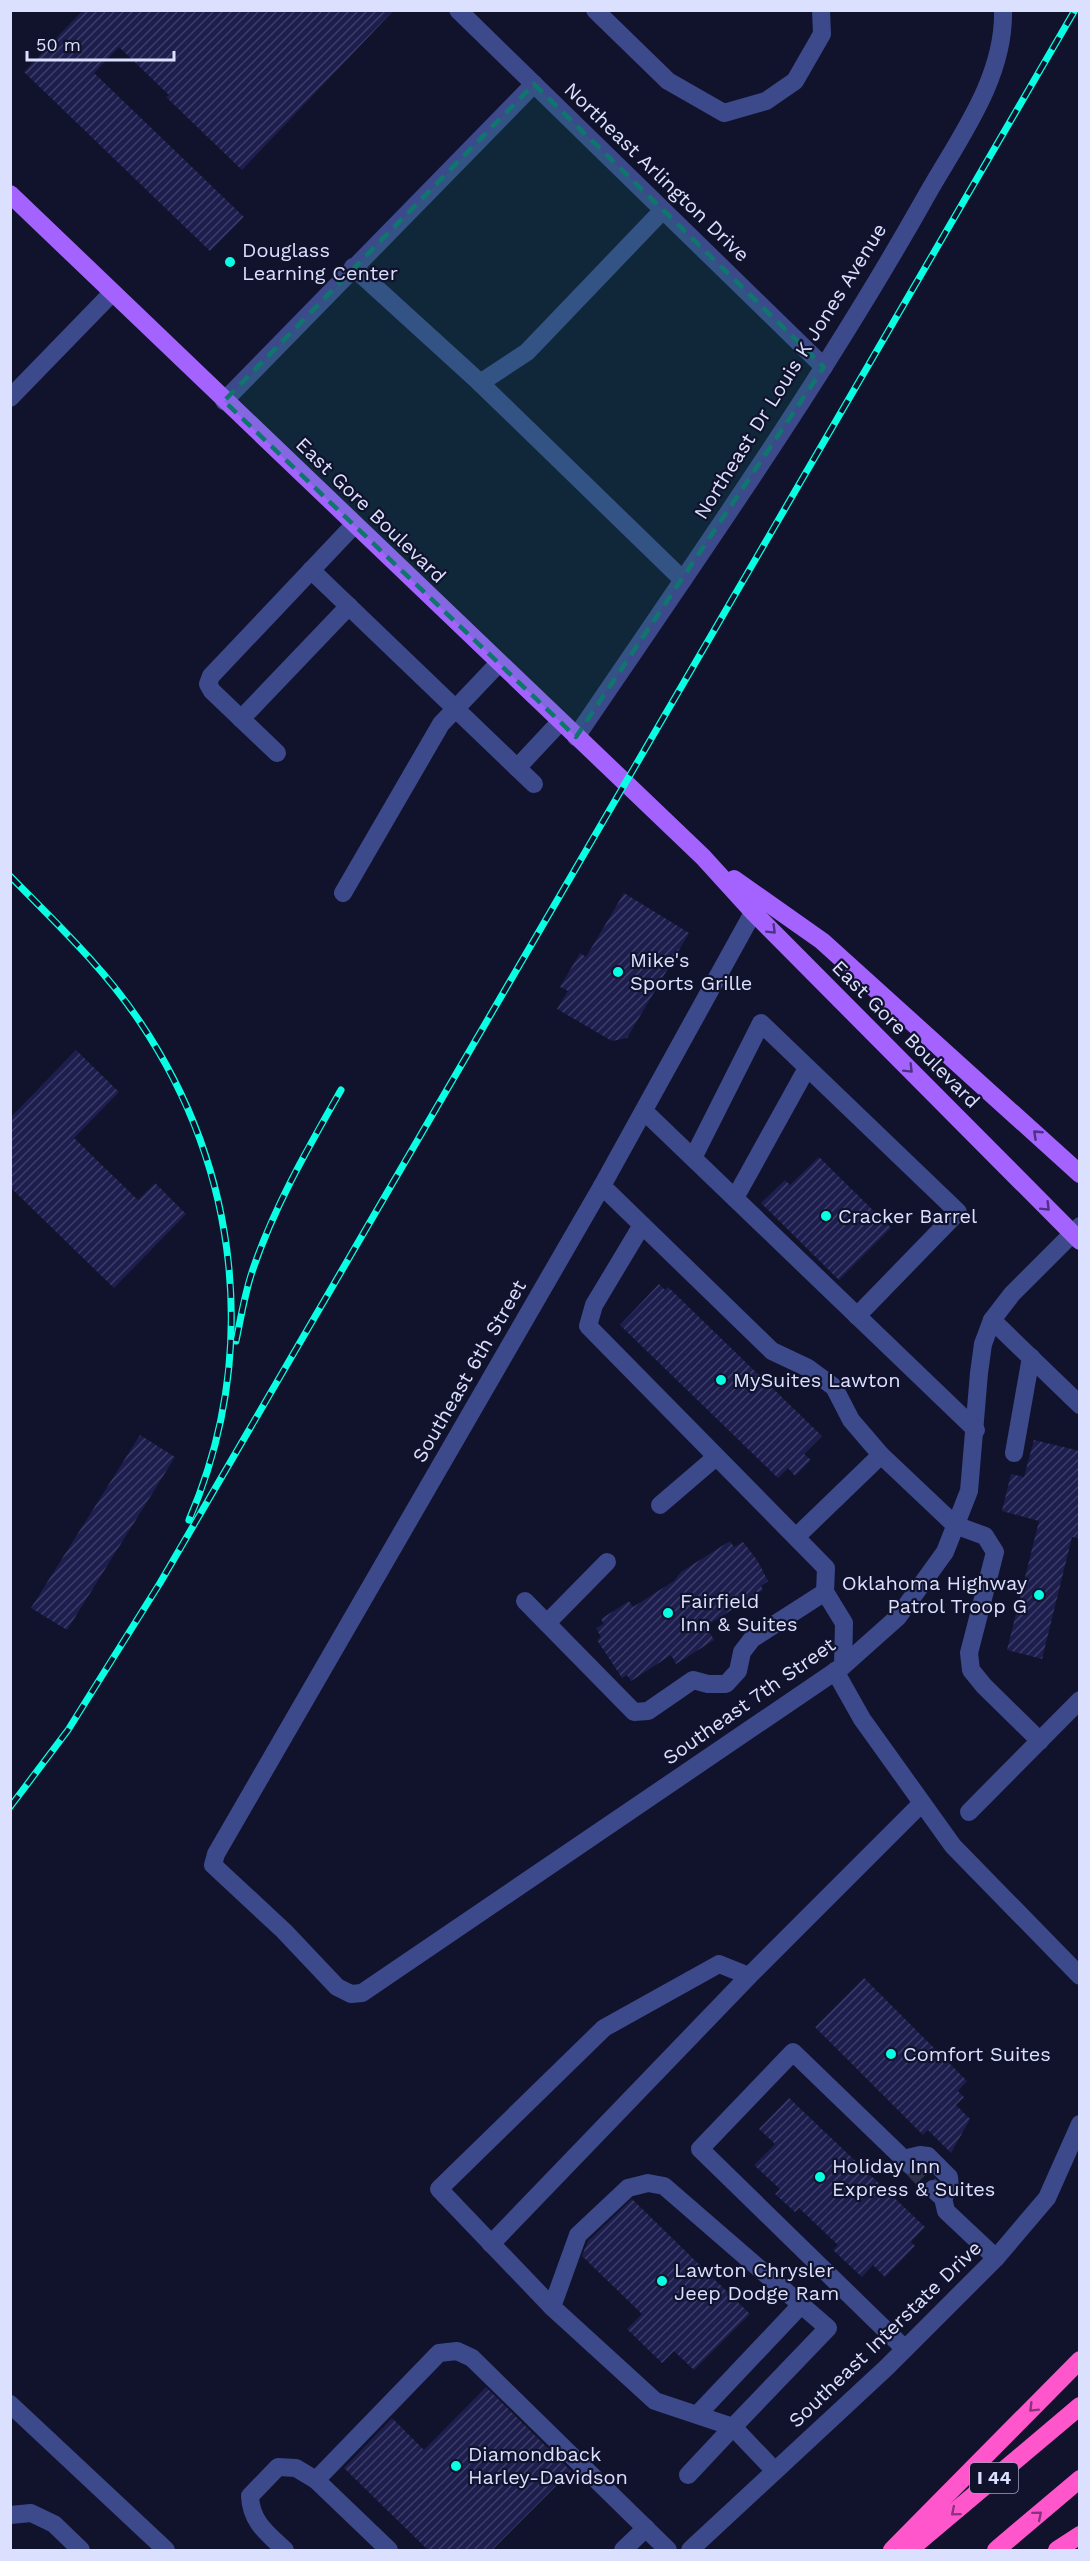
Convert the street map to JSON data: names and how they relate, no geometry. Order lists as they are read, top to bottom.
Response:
{
  "streets": {
    "highway": ["I 44"],
    "main road": ["East Gore Boulevard"],
    "street": [
      "Northeast Arlington Drive",
      "Northeast Dr Louis K Jones Avenue",
      "Southeast 6th Street",
      "Southeast 7th Street",
      "Southeast Interstate Drive"
    ]
  },
  "crossings": [
    ["Northeast Arlington Drive", "Northeast Dr Louis K Jones Avenue"],
    ["Northeast Dr Louis K Jones Avenue", "East Gore Boulevard"],
    ["East Gore Boulevard", "Southeast 6th Street"],
    ["East Gore Boulevard", "Southeast 7th Street"],
    ["Southeast 6th Street", "Southeast 7th Street"]
  ],
  "places": [
    "Douglass Learning Center",
    "Mike's Sports Grille",
    "Cracker Barrel",
    "MySuites Lawton",
    "Oklahoma Highway Patrol Troop G",
    "Fairfield Inn & Suites",
    "Comfort Suites",
    "Holiday Inn Express & Suites",
    "Lawton Chrysler Jeep Dodge Ram",
    "Diamondback Harley-Davidson"
  ],
  "scale_bar": "50 m"
}
